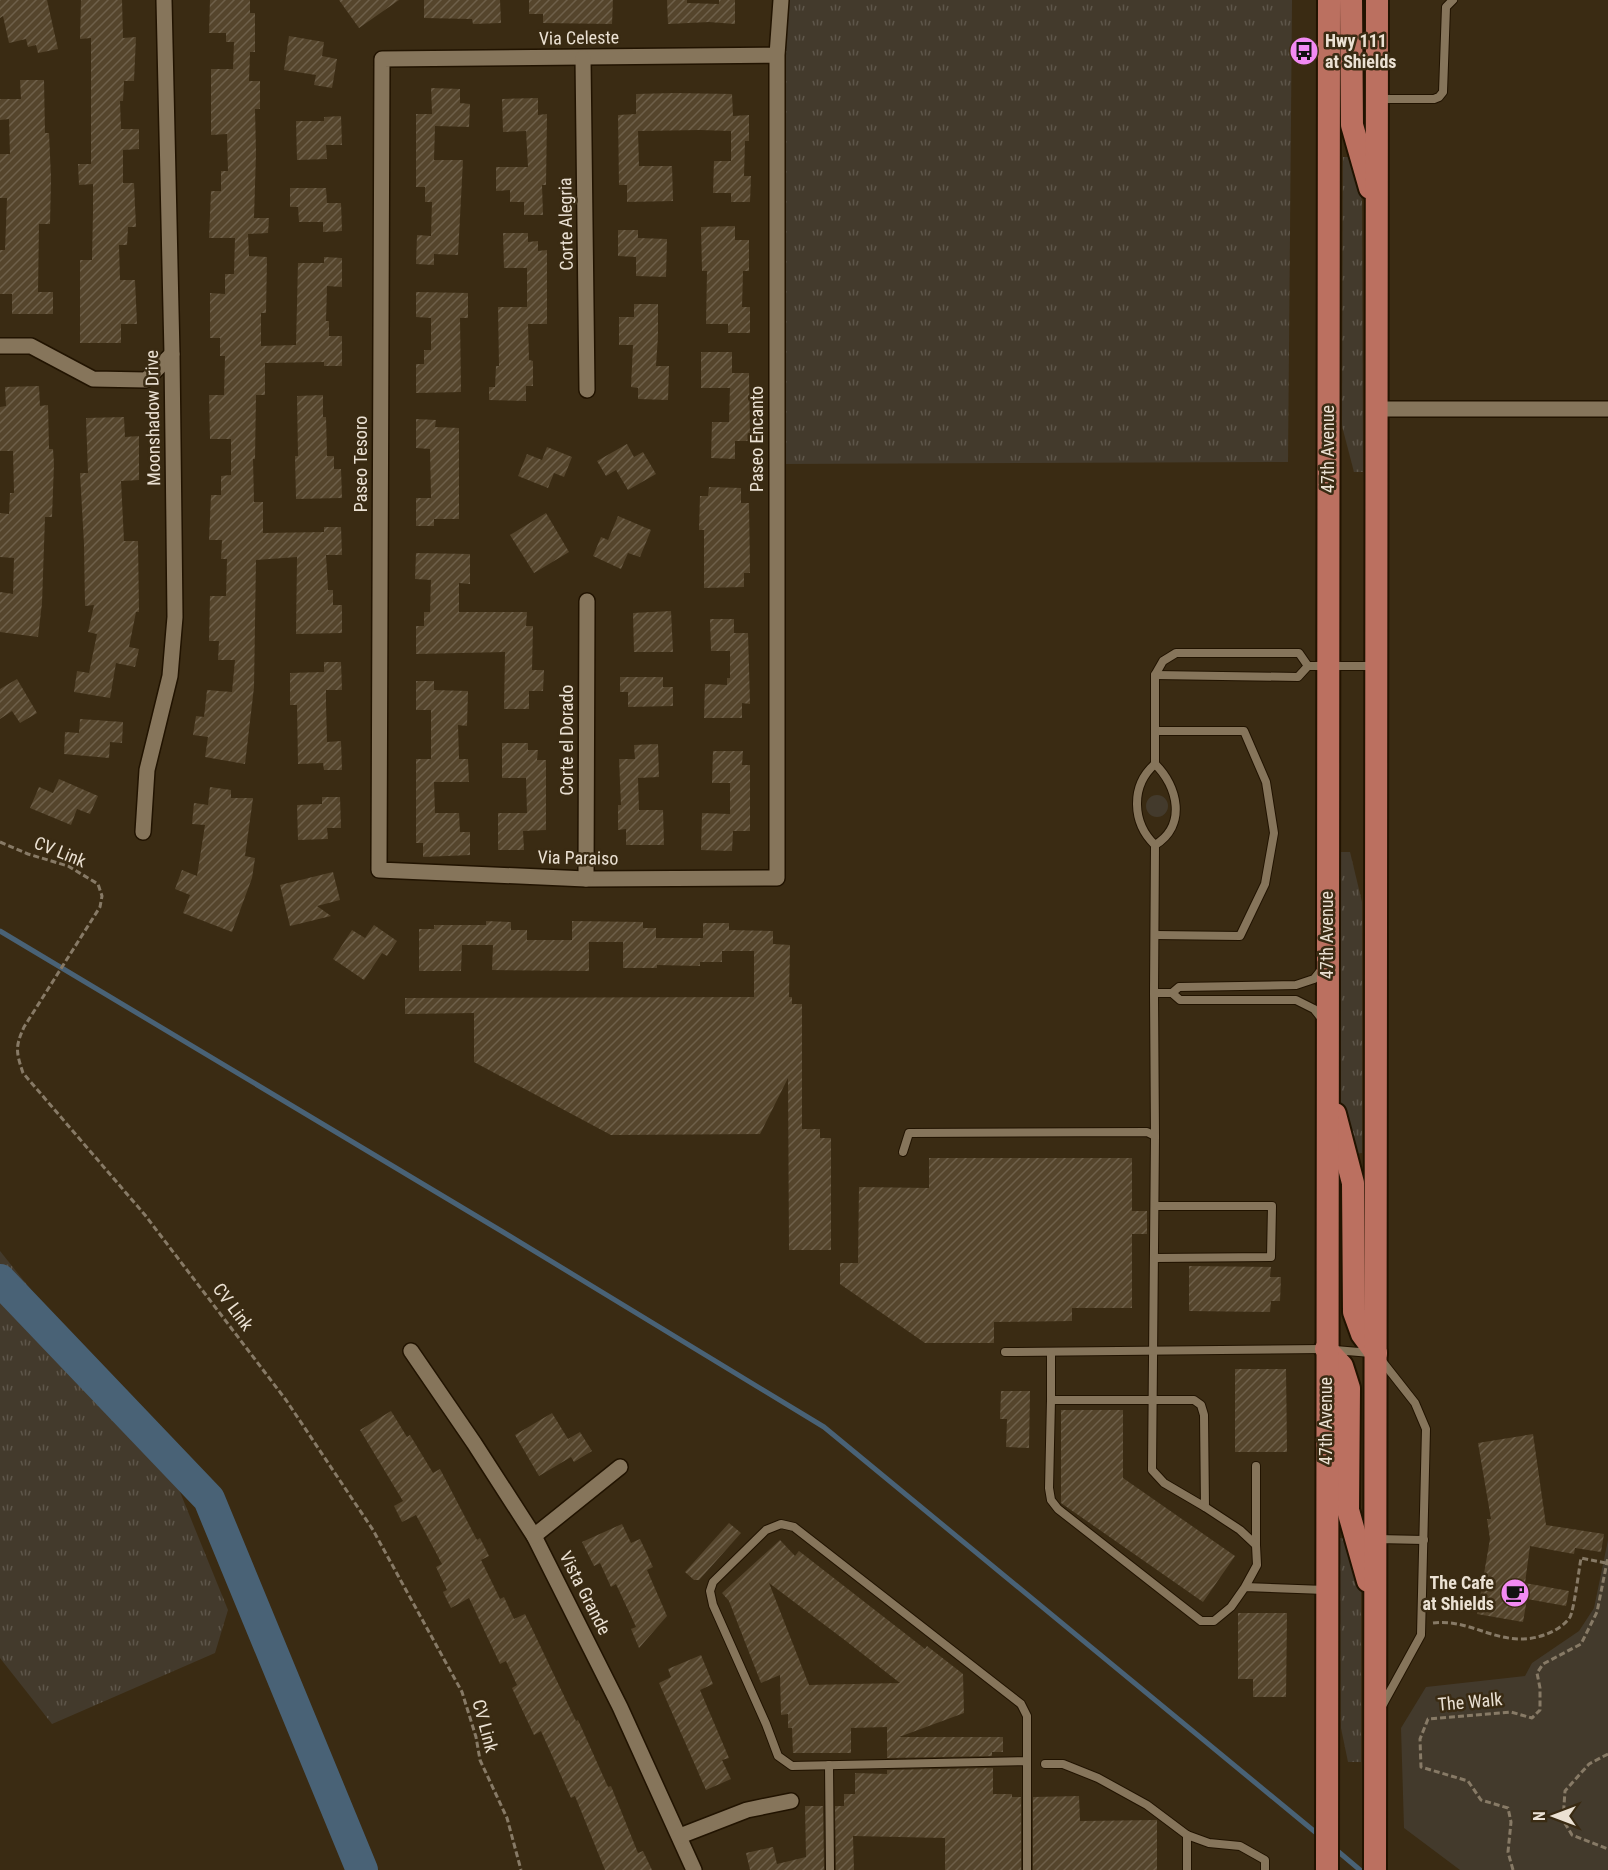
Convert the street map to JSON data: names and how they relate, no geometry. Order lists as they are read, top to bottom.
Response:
{
  "streets": {
    "main road": ["47th Avenue"],
    "street": [
      "Via Celeste",
      "Corte Alegria",
      "Moonshadow Drive",
      "Paseo Encanto",
      "Paseo Tesoro",
      "Corte el Dorado",
      "Via Paraiso",
      "Vista Grande"
    ],
    "path": ["CV Link", "The Walk"]
  },
  "crossings": [
    ["Via Celeste", "Corte Alegria"],
    ["Via Celeste", "Paseo Encanto"],
    ["Via Celeste", "Paseo Tesoro"],
    ["Paseo Encanto", "Via Paraiso"],
    ["Paseo Tesoro", "Via Paraiso"],
    ["Corte el Dorado", "Via Paraiso"]
  ],
  "places": {
    "bus stop": ["Hwy 111 at Shields"],
    "cafe": ["The Cafe at Shields"]
  },
  "north": "left"
}
